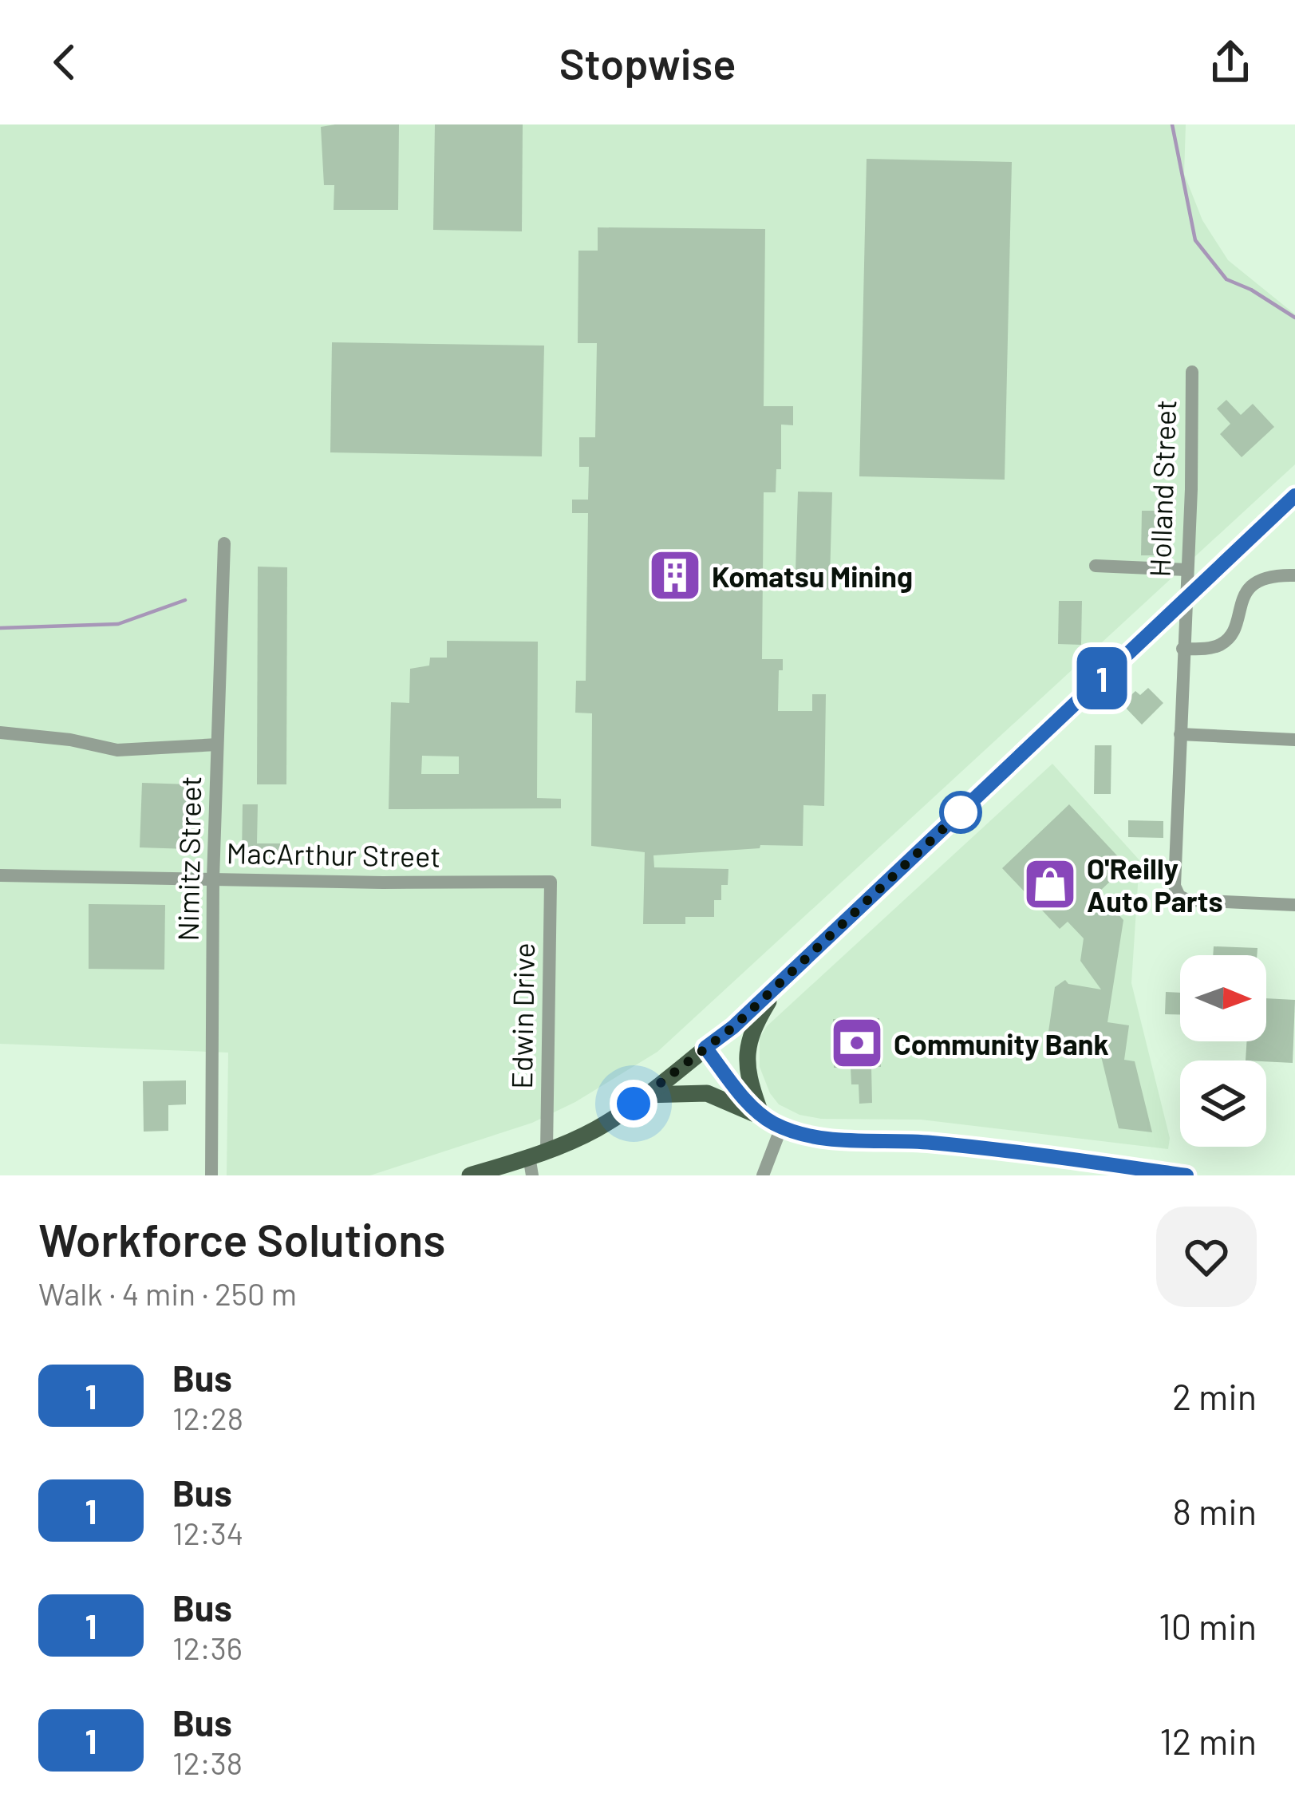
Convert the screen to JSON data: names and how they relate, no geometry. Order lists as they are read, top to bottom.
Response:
{
  "streets": {
    "street": [
      "Holland Street",
      "MacArthur Street",
      "Nimitz Street",
      "Edwin Drive"
    ]
  },
  "crossings": [
    ["MacArthur Street", "Nimitz Street"],
    ["MacArthur Street", "Edwin Drive"]
  ],
  "places": {
    "building": ["Komatsu Mining"],
    "shop": ["O'Reilly Auto Parts"],
    "bank": ["Community Bank"]
  },
  "lines": ["bus line 1"],
  "north": "right",
  "page": {
    "header": "Stopwise",
    "on_map": "1",
    "heading": ["Workforce Solutions", "Walk · 4 min · 250 m"],
    "list": [
      {
        "mark": "1",
        "name": "Bus",
        "note": "12:28",
        "value": "2 min"
      },
      {
        "mark": "1",
        "name": "Bus",
        "note": "12:34",
        "value": "8 min"
      },
      {
        "mark": "1",
        "name": "Bus",
        "note": "12:36",
        "value": "10 min"
      },
      {
        "mark": "1",
        "name": "Bus",
        "note": "12:38",
        "value": "12 min"
      }
    ]
  }
}
